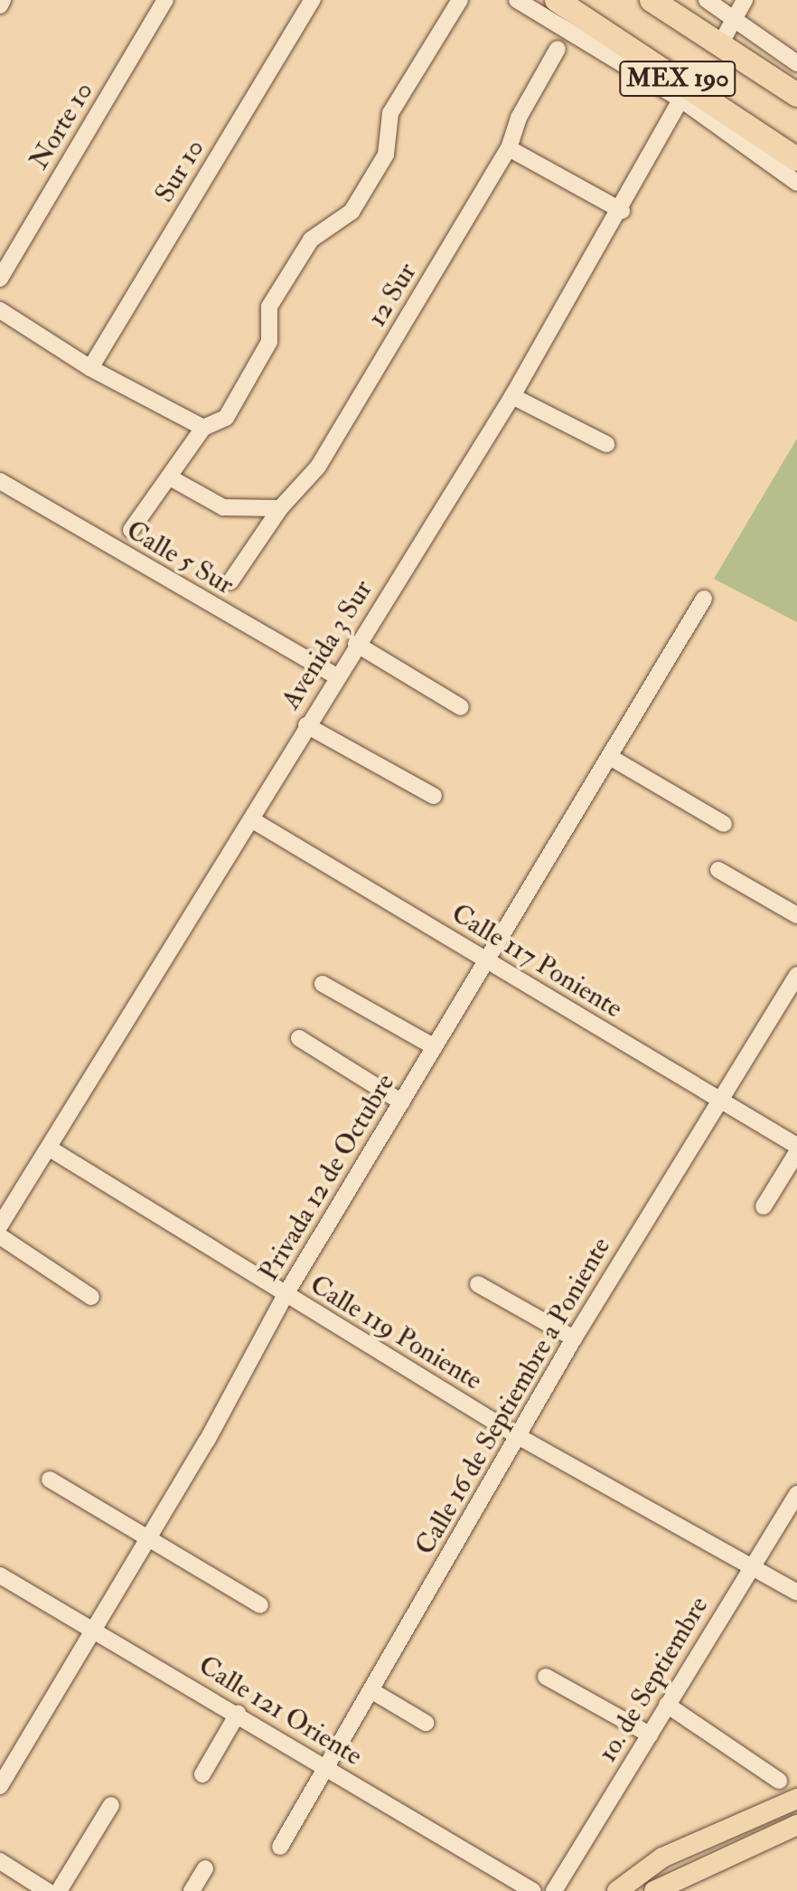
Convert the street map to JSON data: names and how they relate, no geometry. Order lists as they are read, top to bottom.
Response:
{
  "streets": {
    "highway": ["MEX 190"],
    "street": [
      "Norte 10",
      "Sur 10",
      "12 Sur",
      "Calle 5 Sur",
      "Avenida 3 Sur",
      "Calle 117 Poniente",
      "Privada 12 de Octubre",
      "Calle 119 Poniente",
      "Calle 16 de Septiembre a Poniente",
      "1o. de Septiembre",
      "Calle 121 Oriente"
    ]
  },
  "crossings": [
    ["MEX 190", "Avenida 3 Sur"],
    ["Calle 5 Sur", "Avenida 3 Sur"],
    ["Avenida 3 Sur", "Calle 117 Poniente"],
    ["Avenida 3 Sur", "Calle 119 Poniente"],
    ["Calle 117 Poniente", "Privada 12 de Octubre"],
    ["Calle 117 Poniente", "Calle 16 de Septiembre a Poniente"],
    ["Privada 12 de Octubre", "Calle 119 Poniente"],
    ["Privada 12 de Octubre", "Calle 121 Oriente"],
    ["Calle 119 Poniente", "Calle 16 de Septiembre a Poniente"],
    ["Calle 119 Poniente", "1o. de Septiembre"],
    ["Calle 16 de Septiembre a Poniente", "Calle 121 Oriente"]
  ]
}
